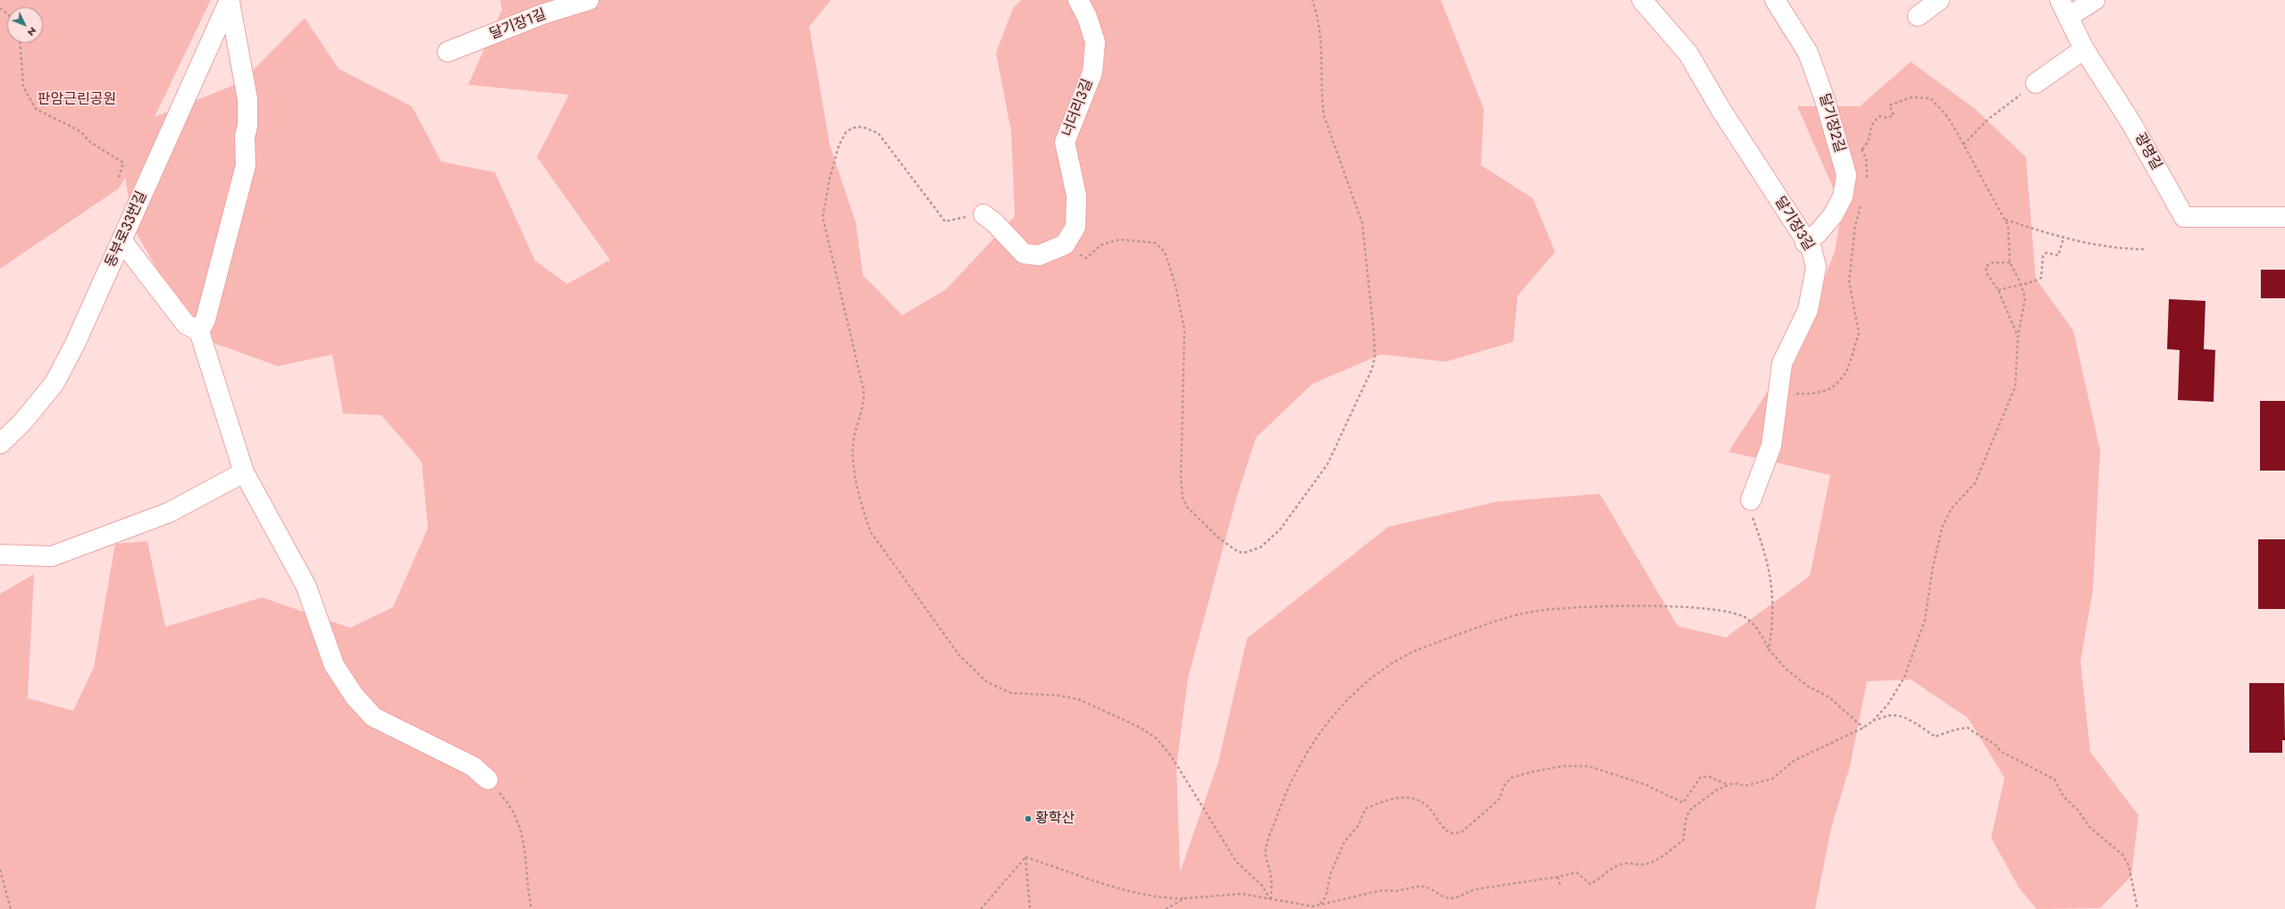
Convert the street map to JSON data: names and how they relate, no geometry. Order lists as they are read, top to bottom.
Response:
{
  "streets": {
    "street": [
      "달기장1길",
      "너더리3길",
      "달기장2길",
      "광명길",
      "달기장3길",
      "동부로33번길"
    ]
  },
  "crossings": [
    ["달기장2길", "달기장3길"]
  ],
  "parks": ["판암근린공원"],
  "places": ["황학산"],
  "north": "bottom right"
}
